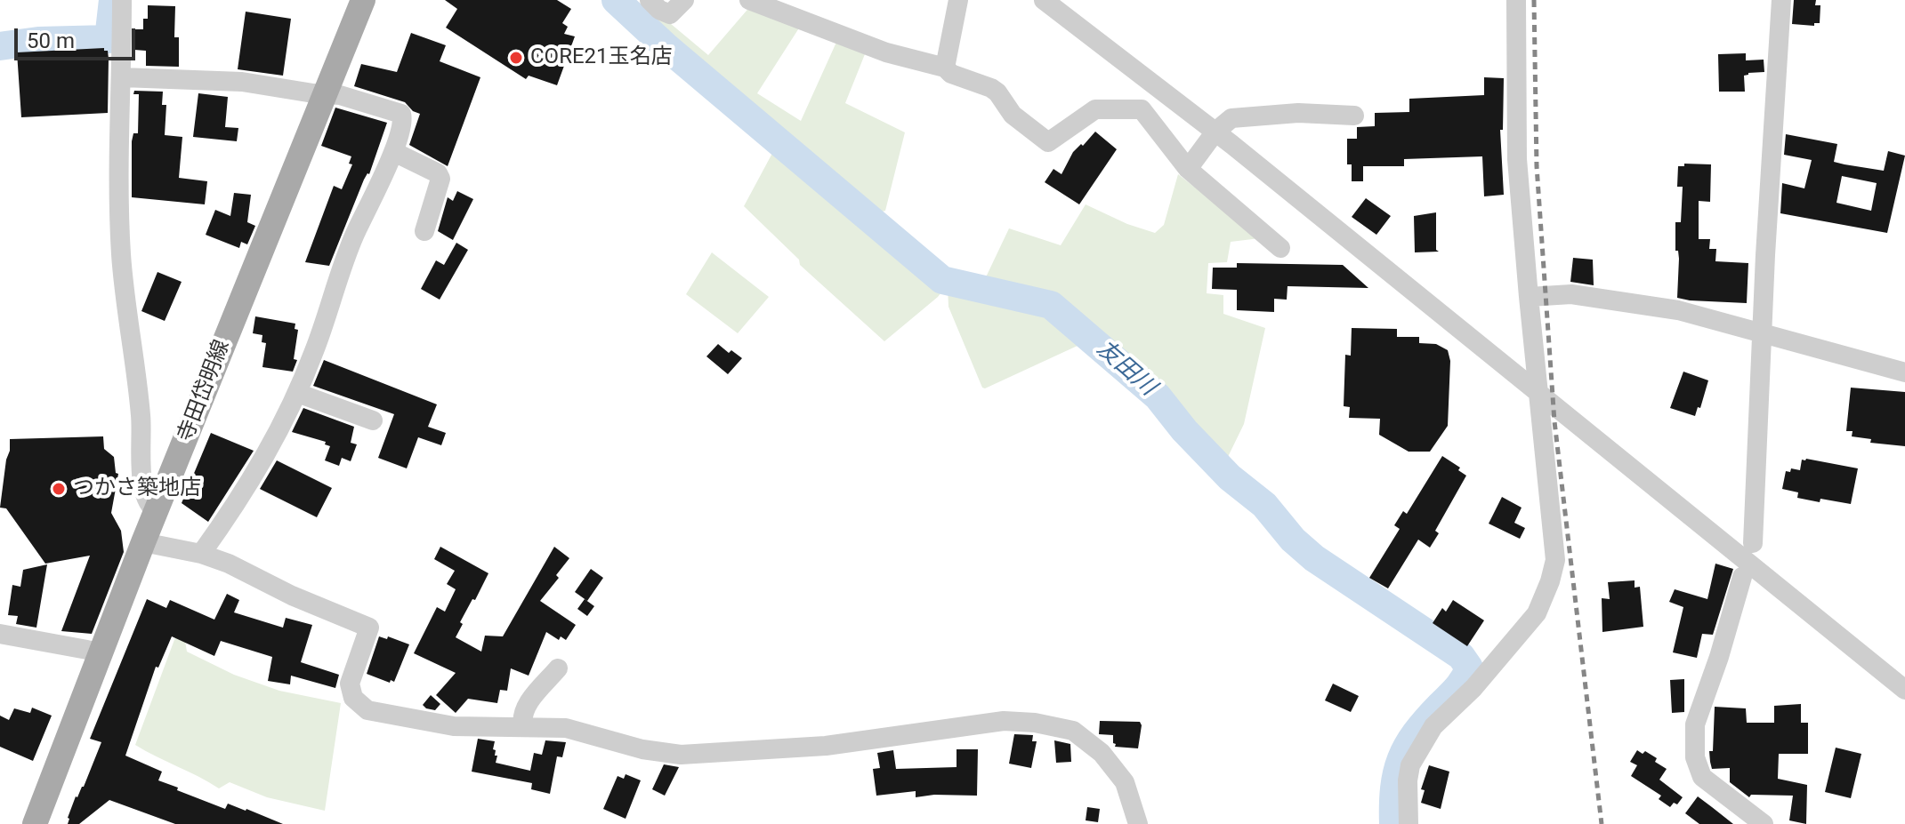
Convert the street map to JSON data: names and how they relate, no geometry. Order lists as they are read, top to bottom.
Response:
{
  "streets": {
    "main road": ["寺田岱明線"]
  },
  "water": ["友田川"],
  "places": ["CORE21玉名店", "つかさ築地店"],
  "scale_bar": "50 m"
}
